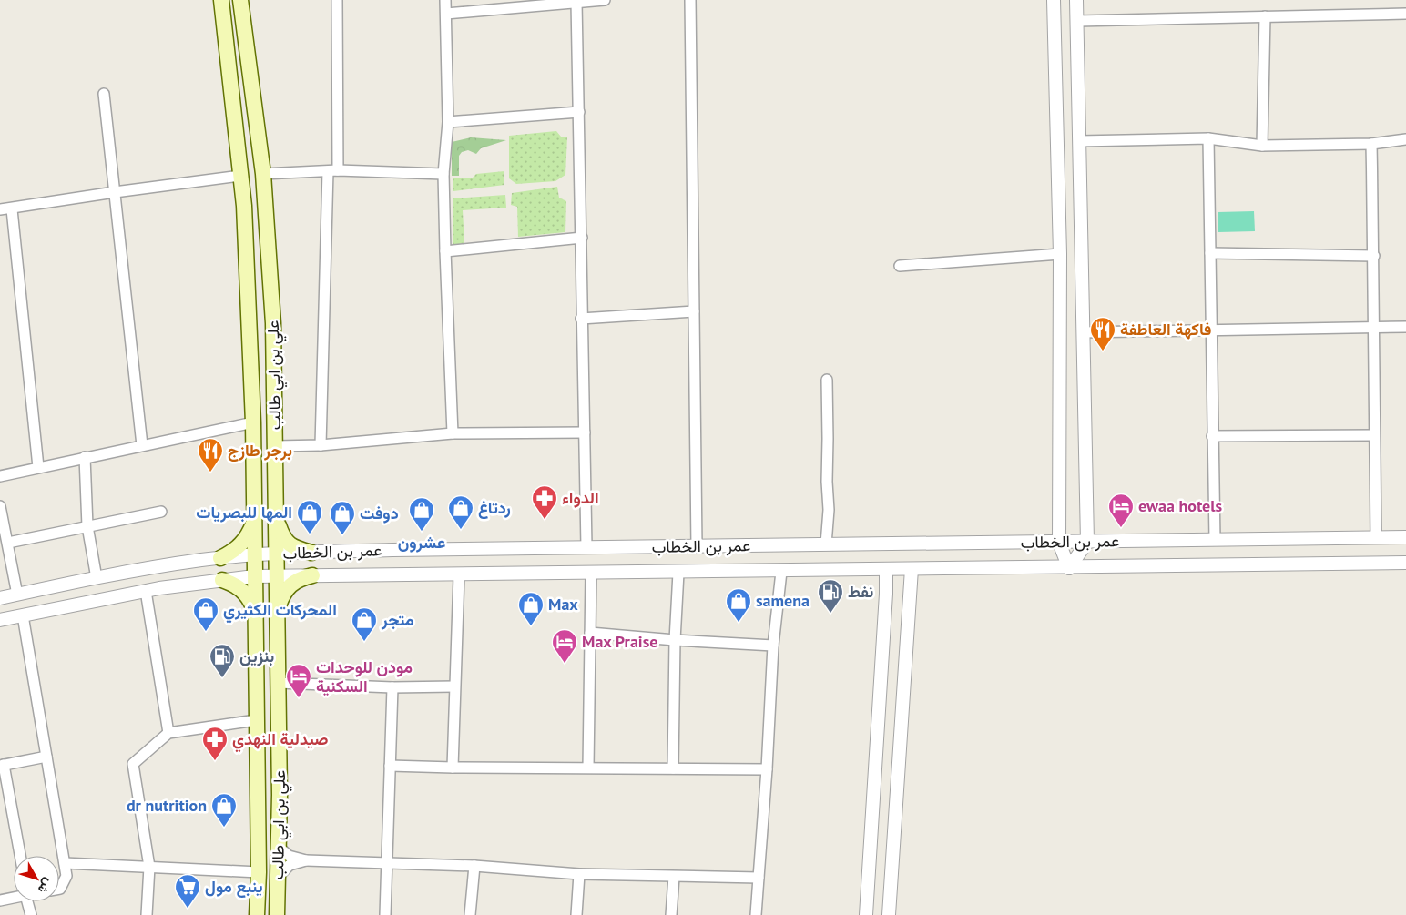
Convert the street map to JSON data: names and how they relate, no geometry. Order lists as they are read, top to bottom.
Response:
{
  "streets": {
    "main road": ["علي بن ابي طالب"],
    "street": ["عمر بن الخطاب"]
  },
  "crossings": [
    ["علي بن ابي طالب", "عمر بن الخطاب"]
  ],
  "places": {
    "restaurant": ["فاكهة العاطفة", "برجر طازج"],
    "pharmacy": ["الدواء", "صيدلية النهدي"],
    "hotel": ["ewaa hotels", "Max Praise", "مودن للوحدات السكنية"],
    "shop": [
      "ردتاغ",
      "عشرون",
      "المها للبصريات",
      "دوفت",
      "samena",
      "Max",
      "المحركات الكثيري",
      "متجر",
      "dr nutrition"
    ],
    "fuel station": ["نفط", "بنزين"],
    "supermarket": ["ينبع مول"]
  },
  "north": "bottom right"
}
